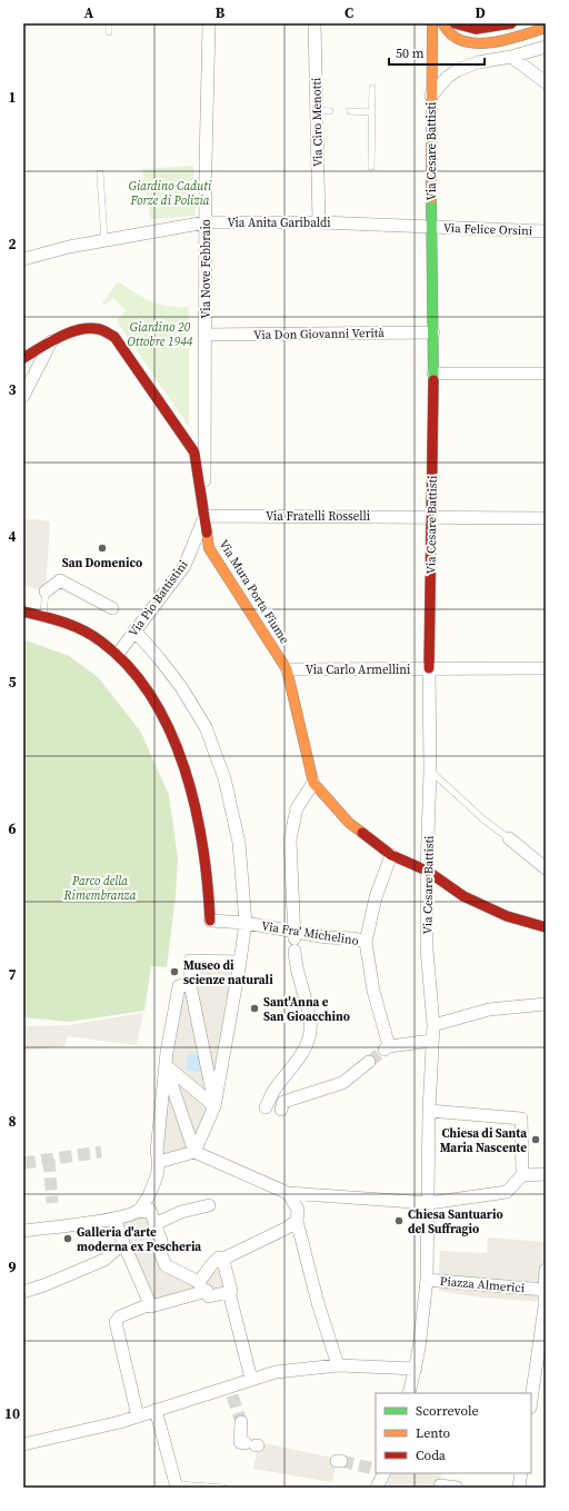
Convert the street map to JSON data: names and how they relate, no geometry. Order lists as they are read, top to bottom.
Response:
{
  "streets": {
    "street": [
      "Via Ciro Menotti",
      "Via Cesare Battisti",
      "Via Anita Garibaldi",
      "Via Felice Orsini",
      "Via Nove Febbraio",
      "Via Don Giovanni Verità",
      "Via Fratelli Rosselli",
      "Via Mura Porta Fiume",
      "Via Pio Battistini",
      "Via Carlo Armellini",
      "Via Fra' Michelino",
      "Piazza Almerici"
    ]
  },
  "crossings": [
    ["Via Ciro Menotti", "Via Anita Garibaldi"],
    ["Via Cesare Battisti", "Via Anita Garibaldi"],
    ["Via Cesare Battisti", "Via Felice Orsini"],
    ["Via Cesare Battisti", "Via Don Giovanni Verità"],
    ["Via Cesare Battisti", "Via Fratelli Rosselli"],
    ["Via Cesare Battisti", "Via Mura Porta Fiume"],
    ["Via Cesare Battisti", "Via Carlo Armellini"],
    ["Via Cesare Battisti", "Via Fra' Michelino"],
    ["Via Cesare Battisti", "Piazza Almerici"],
    ["Via Anita Garibaldi", "Via Felice Orsini"],
    ["Via Anita Garibaldi", "Via Nove Febbraio"],
    ["Via Nove Febbraio", "Via Don Giovanni Verità"],
    ["Via Nove Febbraio", "Via Fratelli Rosselli"],
    ["Via Nove Febbraio", "Via Mura Porta Fiume"],
    ["Via Nove Febbraio", "Via Pio Battistini"],
    ["Via Fratelli Rosselli", "Via Mura Porta Fiume"],
    ["Via Fratelli Rosselli", "Via Pio Battistini"],
    ["Via Mura Porta Fiume", "Via Pio Battistini"],
    ["Via Mura Porta Fiume", "Via Carlo Armellini"]
  ],
  "parks": ["Giardino Caduti Forze di Polizia", "Giardino 20 Ottobre 1944", "Parco della Rimembranza"],
  "places": [
    "San Domenico",
    "Museo di scienze naturali",
    "Sant'Anna e San Gioacchino",
    "Chiesa di Santa Maria Nascente",
    "Chiesa Santuario del Suffragio",
    "Galleria d'arte moderna ex Pescheria"
  ],
  "legend": ["Scorrevole", "Lento", "Coda"],
  "scale_bar": "50 m",
  "grid": {
    "columns": [
      "A",
      "B",
      "C",
      "D"
    ],
    "rows": [
      "1",
      "2",
      "3",
      "4",
      "5",
      "6",
      "7",
      "8",
      "9",
      "10"
    ]
  }
}
